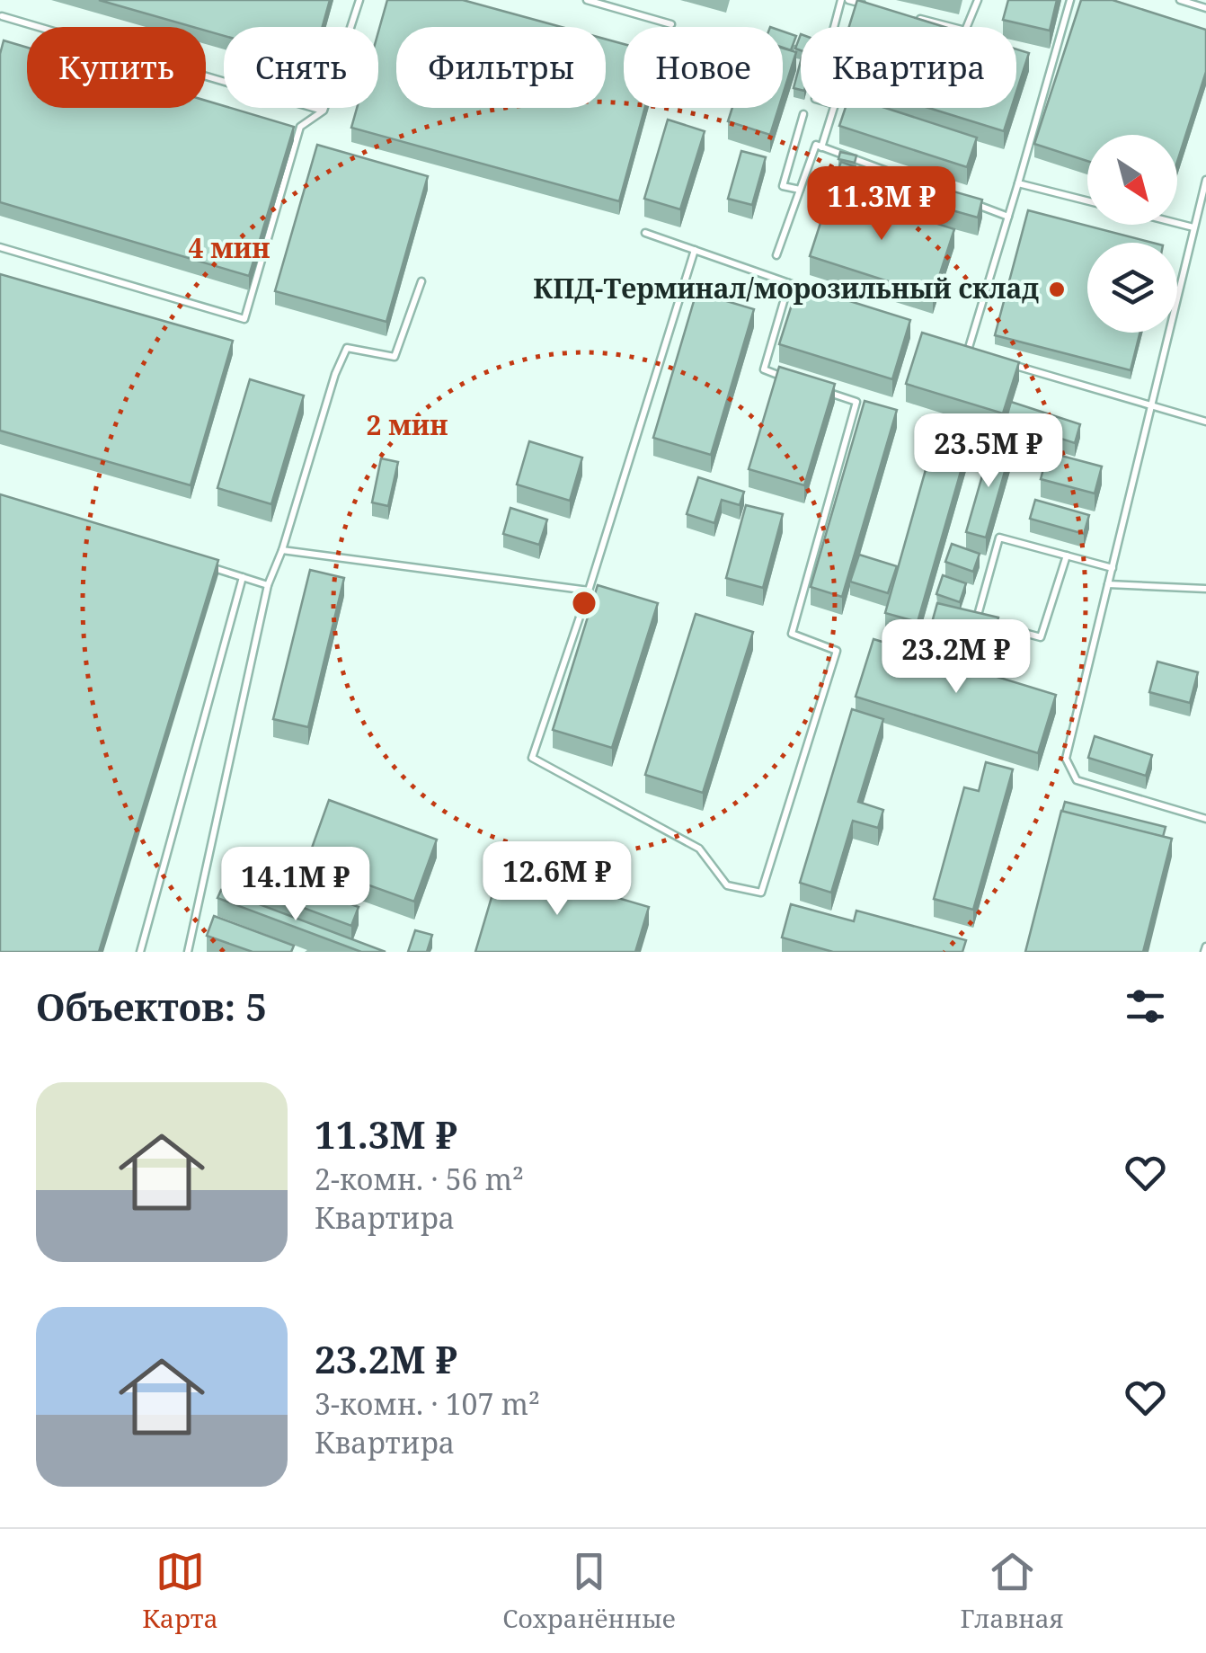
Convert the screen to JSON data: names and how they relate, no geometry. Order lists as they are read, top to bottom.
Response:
{
  "places": ["КПД-Терминал/морозильный склад"],
  "north": "bottom right",
  "page": {
    "chip": [
      "Купить",
      "Снять",
      "Фильтры",
      "Новое",
      "Квартира"
    ],
    "price": [
      "11.3M ₽",
      "23.5M ₽",
      "23.2M ₽",
      "12.6M ₽",
      "14.1M ₽"
    ],
    "heading": "Объектов: 5",
    "list": [
      {
        "name": "11.3M ₽",
        "note": "2-комн. · 56 m² · Квартира"
      },
      {
        "name": "23.2M ₽",
        "note": "3-комн. · 107 m² · Квартира"
      }
    ],
    "tabs": ["Карта", "Сохранённые", "Главная"]
  },
  "rings": ["4 мин", "2 мин"]
}
